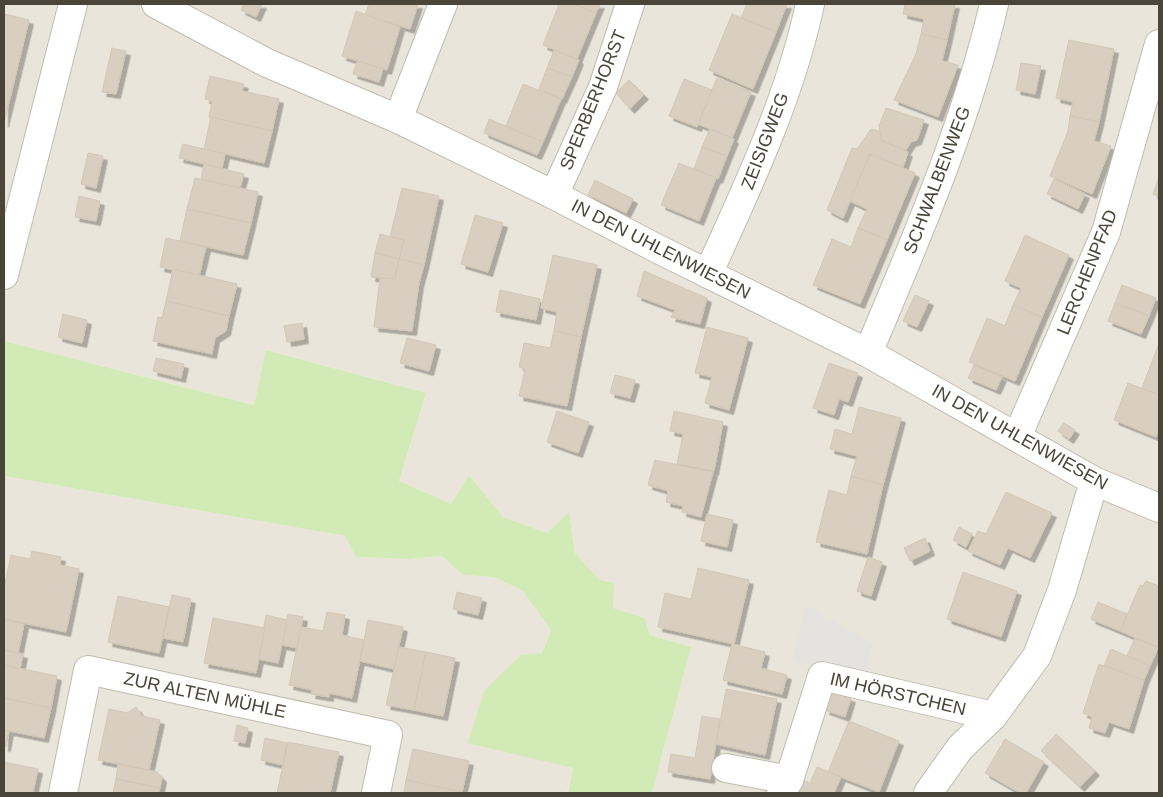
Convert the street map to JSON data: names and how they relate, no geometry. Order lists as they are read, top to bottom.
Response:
{
  "streets": {
    "street": [
      "SPERBERHORST",
      "ZEISIGWEG",
      "SCHWALBENWEG",
      "IN DEN UHLENWIESEN",
      "LERCHENPFAD",
      "IM HÖRSTCHEN",
      "ZUR ALTEN MÜHLE"
    ]
  },
  "crossings": [
    ["SPERBERHORST", "IN DEN UHLENWIESEN"],
    ["ZEISIGWEG", "IN DEN UHLENWIESEN"],
    ["SCHWALBENWEG", "IN DEN UHLENWIESEN"],
    ["IN DEN UHLENWIESEN", "LERCHENPFAD"],
    ["IN DEN UHLENWIESEN", "IM HÖRSTCHEN"]
  ]
}
